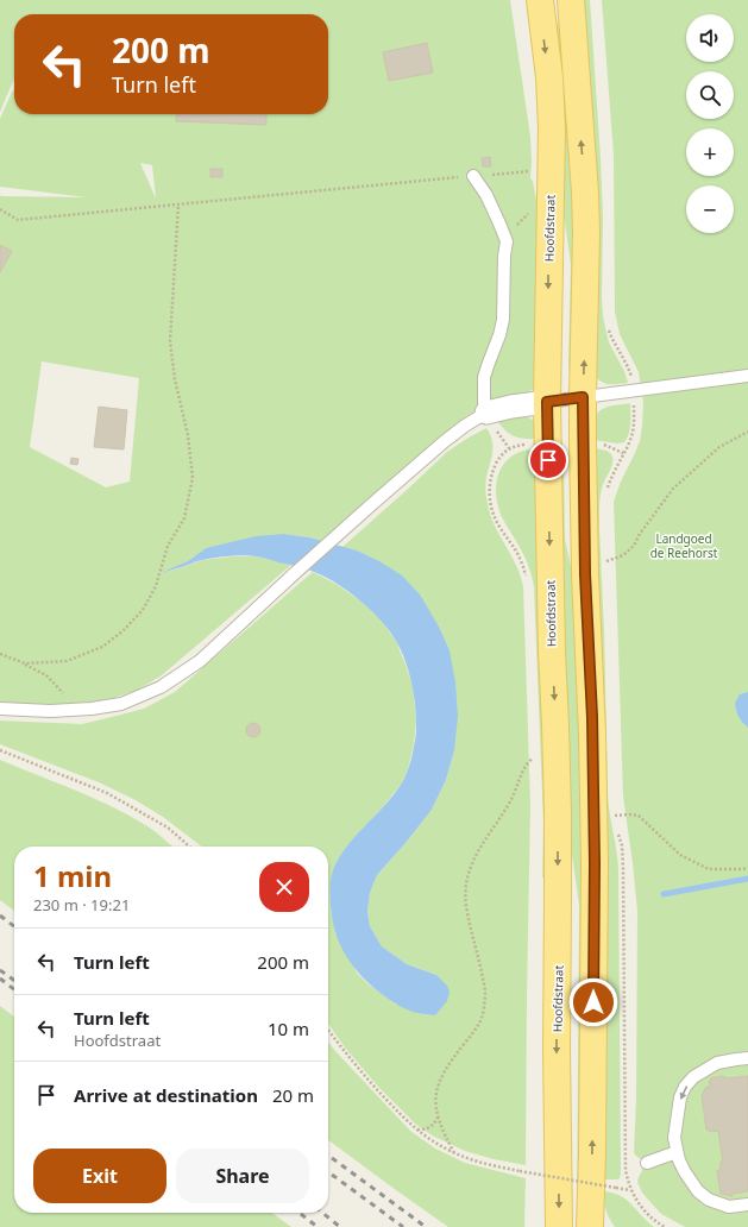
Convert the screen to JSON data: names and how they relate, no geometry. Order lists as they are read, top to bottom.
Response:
{
  "streets": {
    "main road": ["Hoofdstraat"]
  },
  "parks": ["Landgoed de Reehorst"],
  "page": {
    "map_buttons": ["+", "−"],
    "turn": ["200 m", "Turn left"],
    "heading": ["1 min", "230 m · 19:21"],
    "list": [
      {
        "name": "Turn left",
        "value": "200 m"
      },
      {
        "name": "Turn left",
        "note": "Hoofdstraat",
        "value": "10 m"
      },
      {
        "name": "Arrive at destination",
        "value": "20 m"
      }
    ],
    "buttons": ["Exit", "Share"]
  }
}
